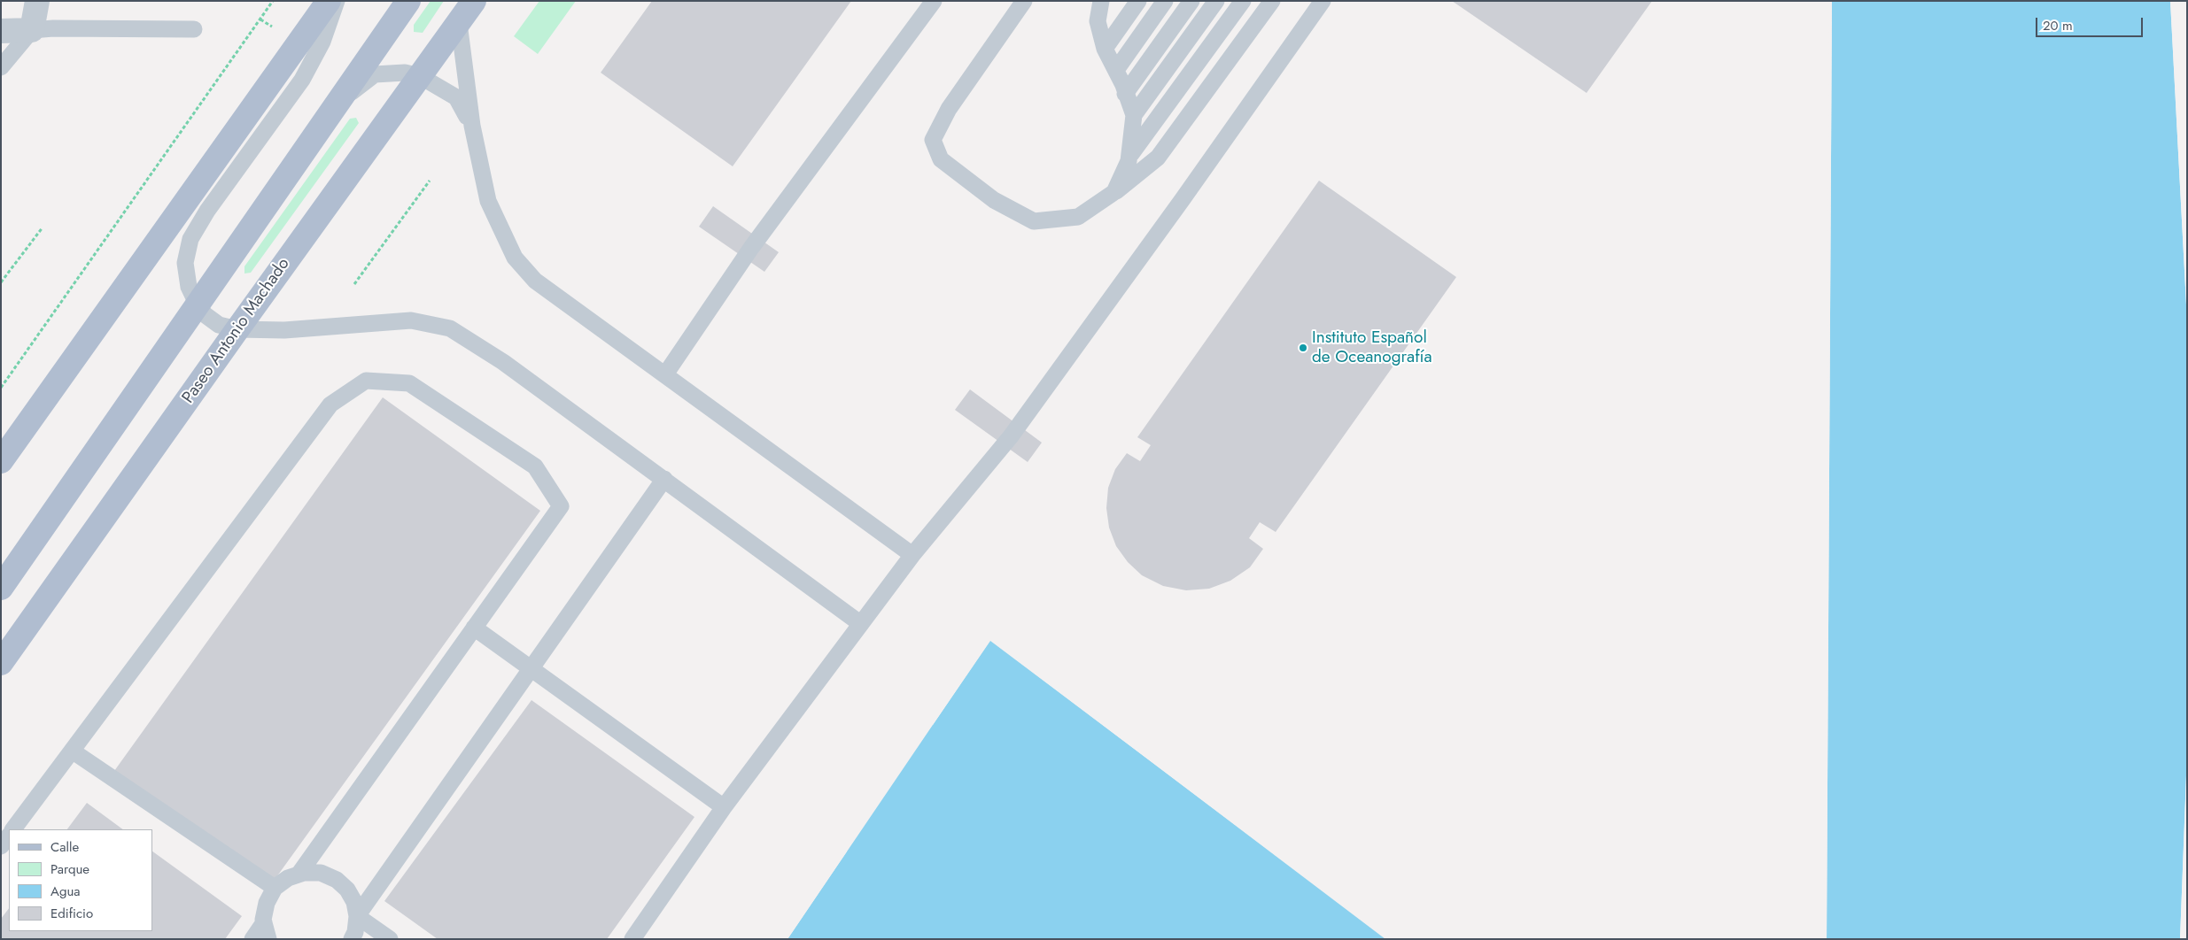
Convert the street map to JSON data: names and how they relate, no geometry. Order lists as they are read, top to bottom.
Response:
{
  "streets": {
    "main road": ["Paseo Antonio Machado"]
  },
  "places": ["Instituto Español de Oceanografía"],
  "legend": [
    "Calle",
    "Parque",
    "Agua",
    "Edificio"
  ],
  "scale_bar": "20 m"
}
